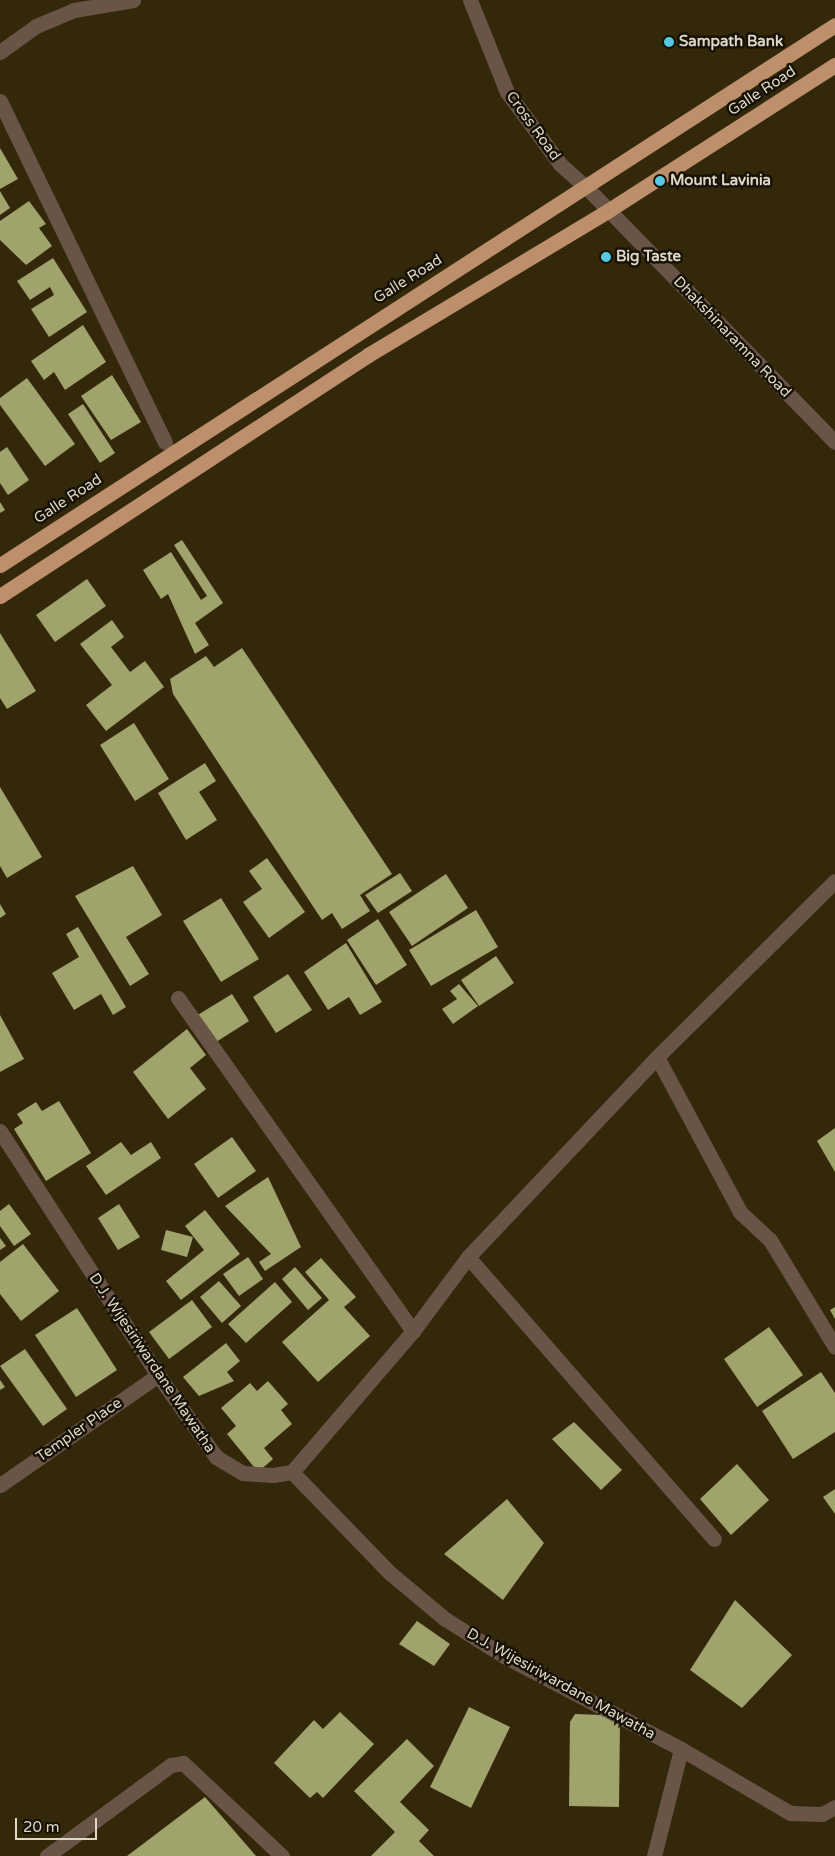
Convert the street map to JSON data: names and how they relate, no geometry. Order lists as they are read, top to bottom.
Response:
{
  "streets": {
    "highway": ["Galle Road"],
    "street": [
      "Cross Road",
      "Dhakshinaramna Road",
      "D.J. Wijesiriwardane Mawatha",
      "Templer Place"
    ]
  },
  "crossings": [
    ["Galle Road", "Cross Road"],
    ["Galle Road", "Dhakshinaramna Road"],
    ["Cross Road", "Dhakshinaramna Road"],
    ["D.J. Wijesiriwardane Mawatha", "Templer Place"]
  ],
  "places": ["Sampath Bank", "Mount Lavinia", "Big Taste"],
  "scale_bar": "20 m"
}
